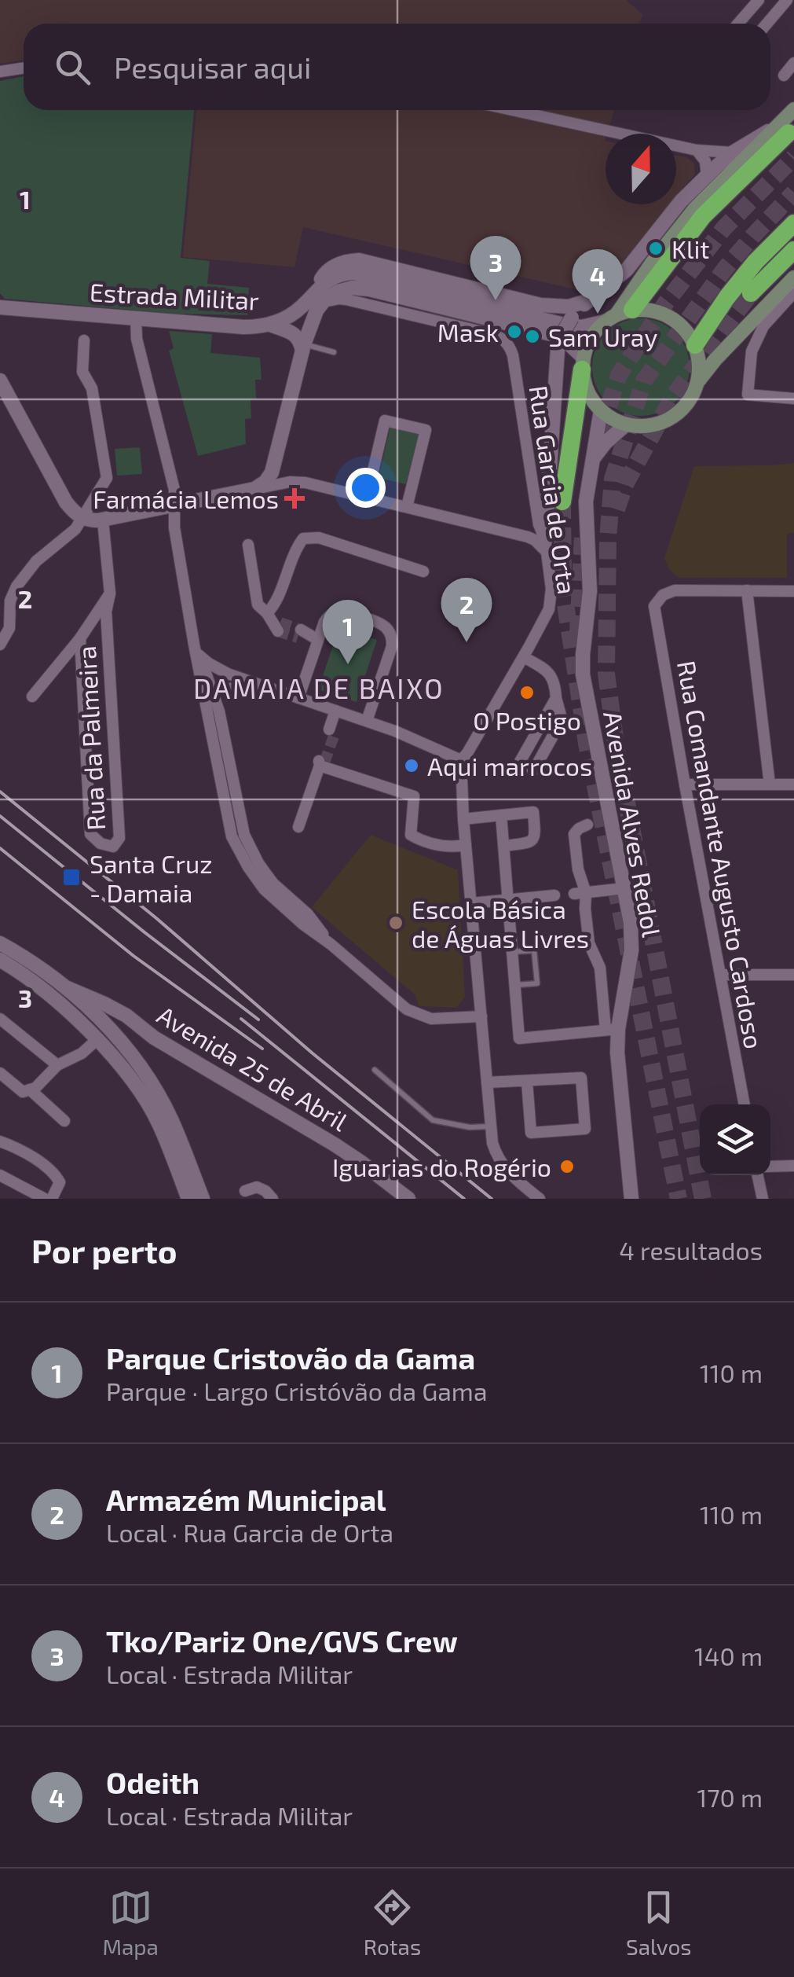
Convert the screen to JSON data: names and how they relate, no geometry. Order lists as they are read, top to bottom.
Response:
{
  "streets": {
    "street": [
      "Estrada Militar",
      "Rua Garcia de Orta",
      "Rua da Palmeira",
      "Avenida Alves Redol",
      "Rua Comandante Augusto Cardoso",
      "Avenida 25 de Abril"
    ]
  },
  "crossings": [
    ["Estrada Militar", "Rua Garcia de Orta"],
    ["Estrada Militar", "Avenida Alves Redol"]
  ],
  "districts": ["DAMAIA DE BAIXO"],
  "places": {
    "other": [
      "Klit",
      "Mask",
      "Sam Uray",
      "O Postigo",
      "Aqui marrocos",
      "Escola Básica de Águas Livres",
      "Iguarias do Rogério"
    ],
    "health": ["Farmácia Lemos"],
    "transit": ["Santa Cruz - Damaia"]
  },
  "north": "top",
  "page": {
    "search": "Pesquisar aqui",
    "pins": [
      "3",
      "4",
      "2",
      "1"
    ],
    "heading": ["Por perto", "4 resultados"],
    "list": [
      {
        "mark": "1",
        "name": "Parque Cristovão da Gama",
        "note": "Parque · Largo Cristóvão da Gama",
        "value": "110 m"
      },
      {
        "mark": "2",
        "name": "Armazém Municipal",
        "note": "Local · Rua Garcia de Orta",
        "value": "110 m"
      },
      {
        "mark": "3",
        "name": "Tko/Pariz One/GVS Crew",
        "note": "Local · Estrada Militar",
        "value": "140 m"
      },
      {
        "mark": "4",
        "name": "Odeith",
        "note": "Local · Estrada Militar",
        "value": "170 m"
      }
    ],
    "nav": ["Mapa", "Rotas", "Salvos"]
  },
  "grid": {
    "rows": ["1", "2", "3"]
  }
}
